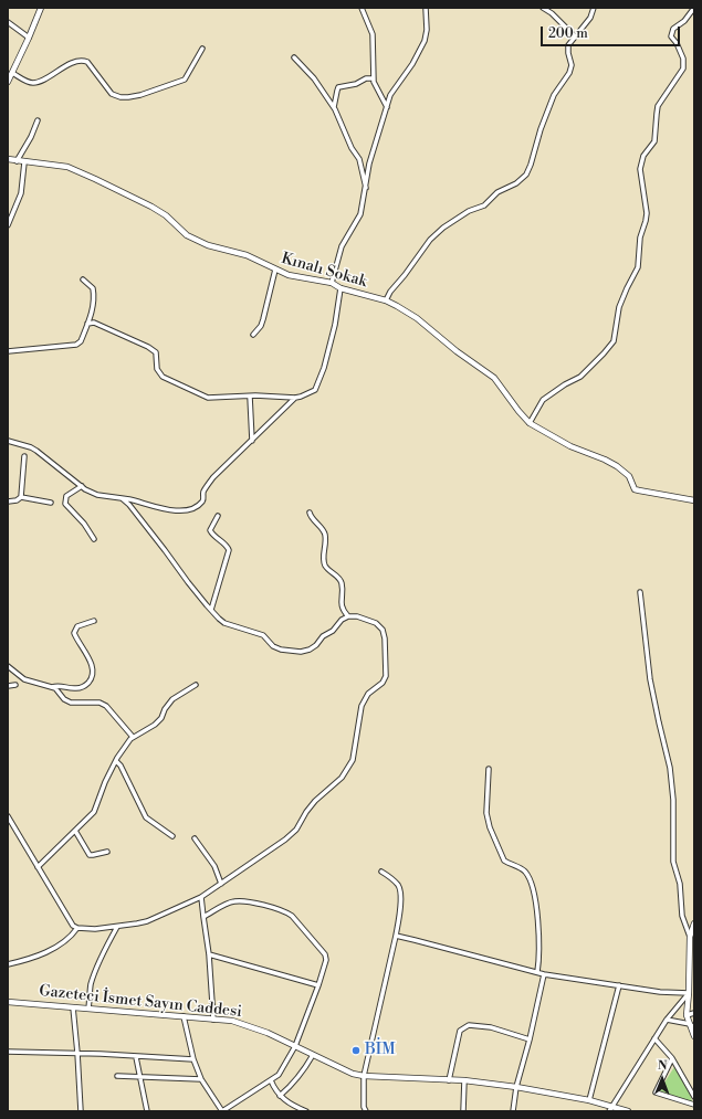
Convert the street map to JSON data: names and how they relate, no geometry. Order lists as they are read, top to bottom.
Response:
{
  "streets": {
    "street": ["Kınalı Sokak", "Gazeteci İsmet Sayın Caddesi"]
  },
  "places": ["BİM"],
  "scale_bar": "200 m",
  "north": "top"
}
